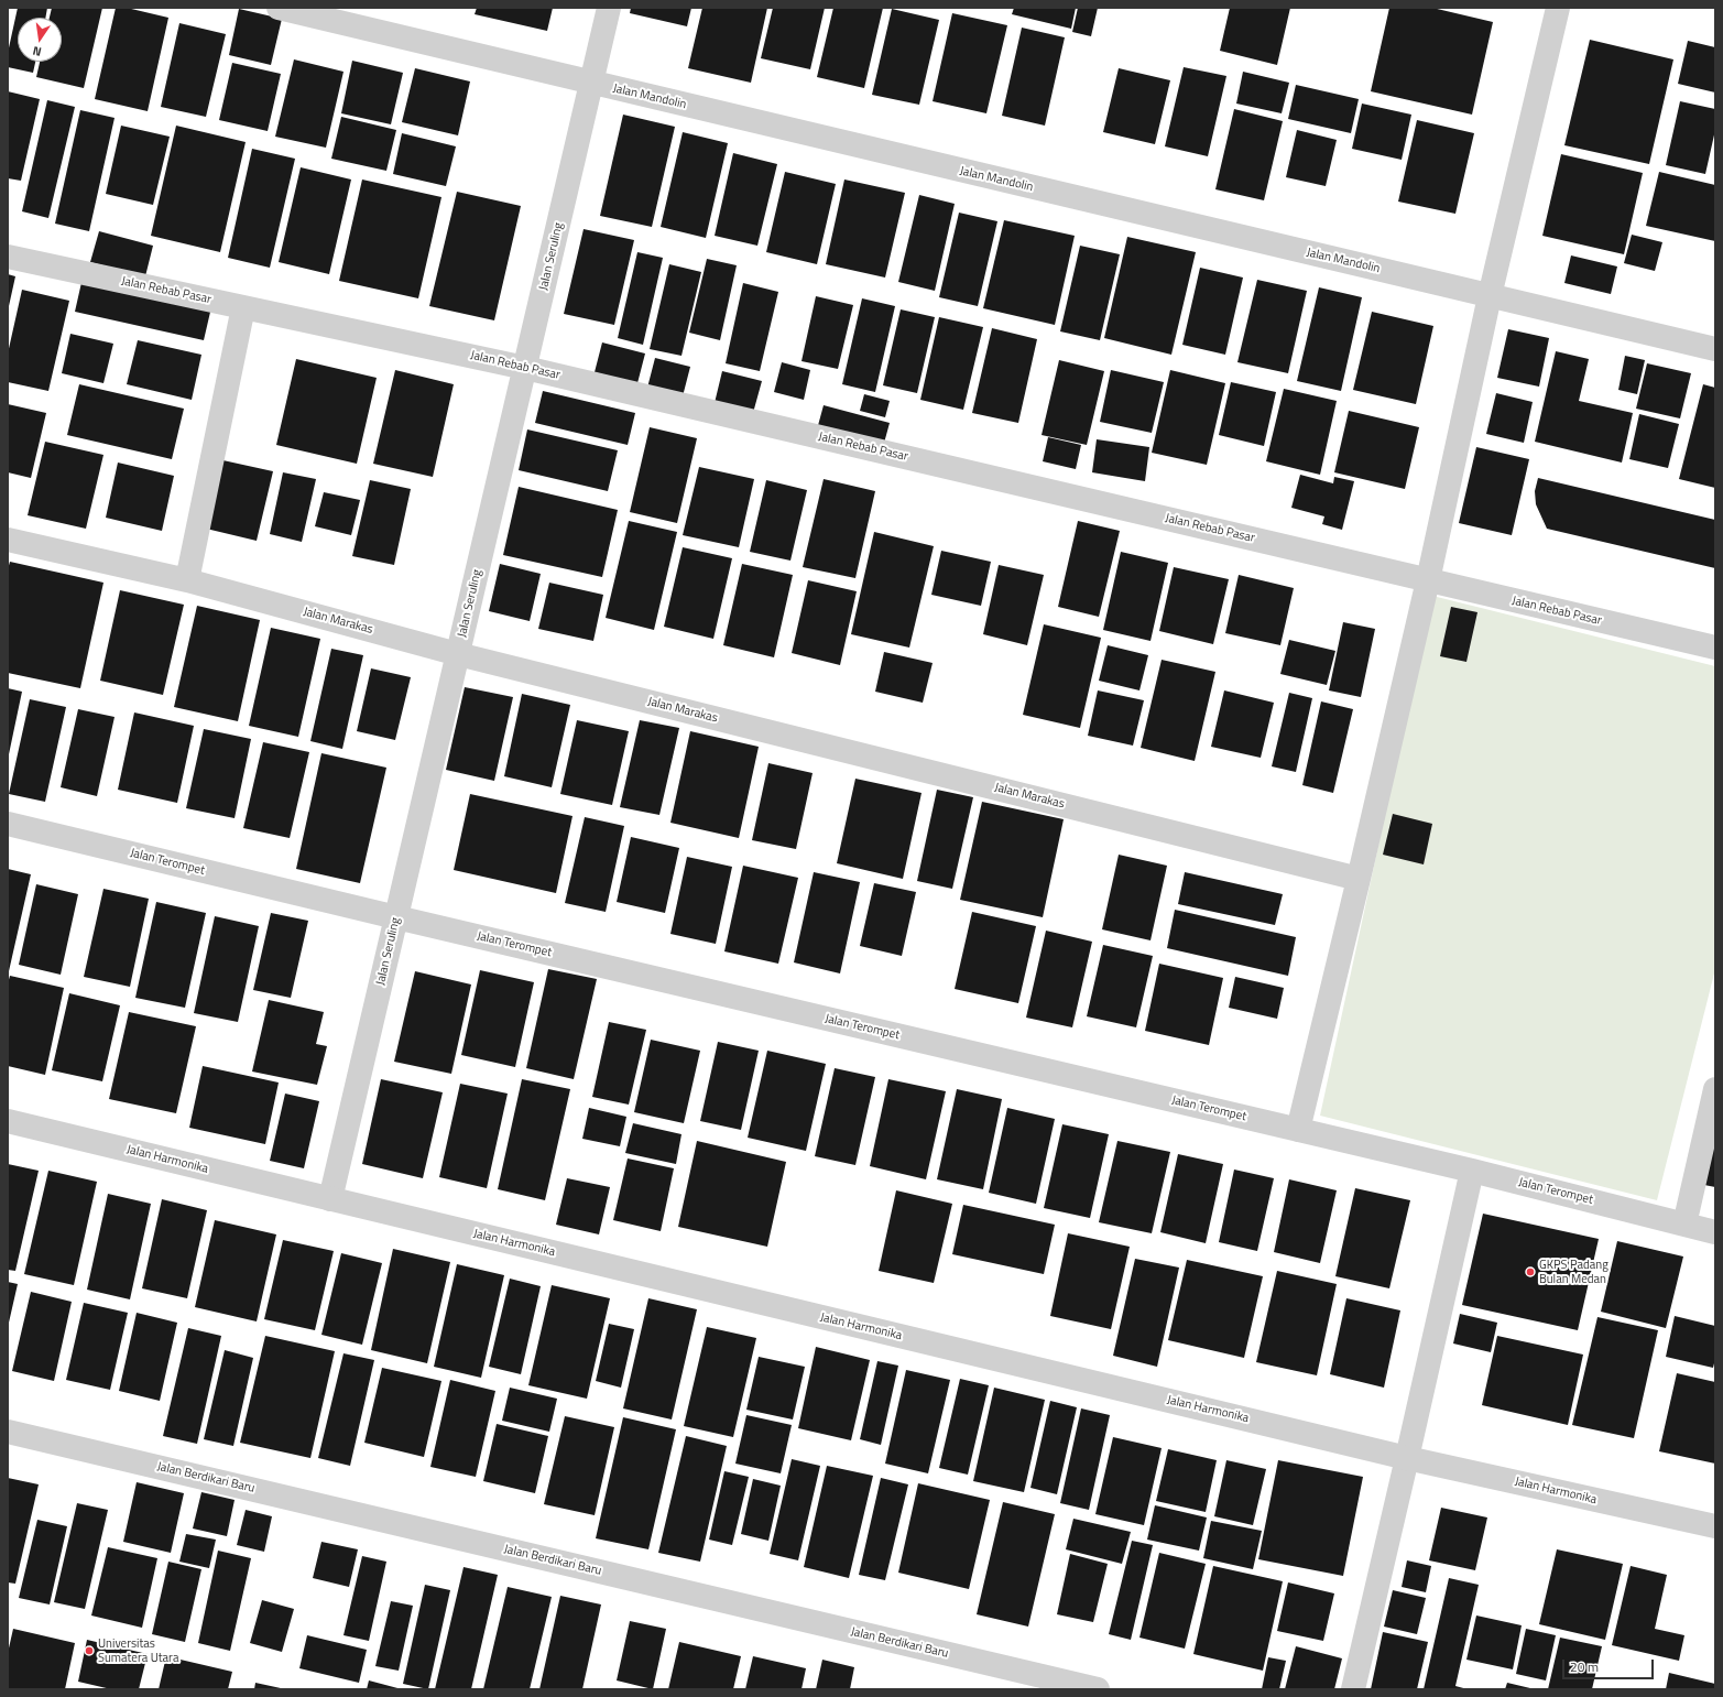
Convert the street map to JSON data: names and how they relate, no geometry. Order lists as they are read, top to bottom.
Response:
{
  "streets": {
    "street": [
      "Jalan Mandolin",
      "Jalan Seruling",
      "Jalan Rebab Pasar",
      "Jalan Marakas",
      "Jalan Terompet",
      "Jalan Harmonika",
      "Jalan Berdikari Baru"
    ]
  },
  "crossings": [
    ["Jalan Mandolin", "Jalan Seruling"],
    ["Jalan Seruling", "Jalan Rebab Pasar"],
    ["Jalan Seruling", "Jalan Marakas"],
    ["Jalan Seruling", "Jalan Terompet"],
    ["Jalan Seruling", "Jalan Harmonika"]
  ],
  "places": ["GKPS Padang Bulan Medan", "Universitas Sumatera Utara"],
  "scale_bar": "20 m",
  "north": "bottom"
}
